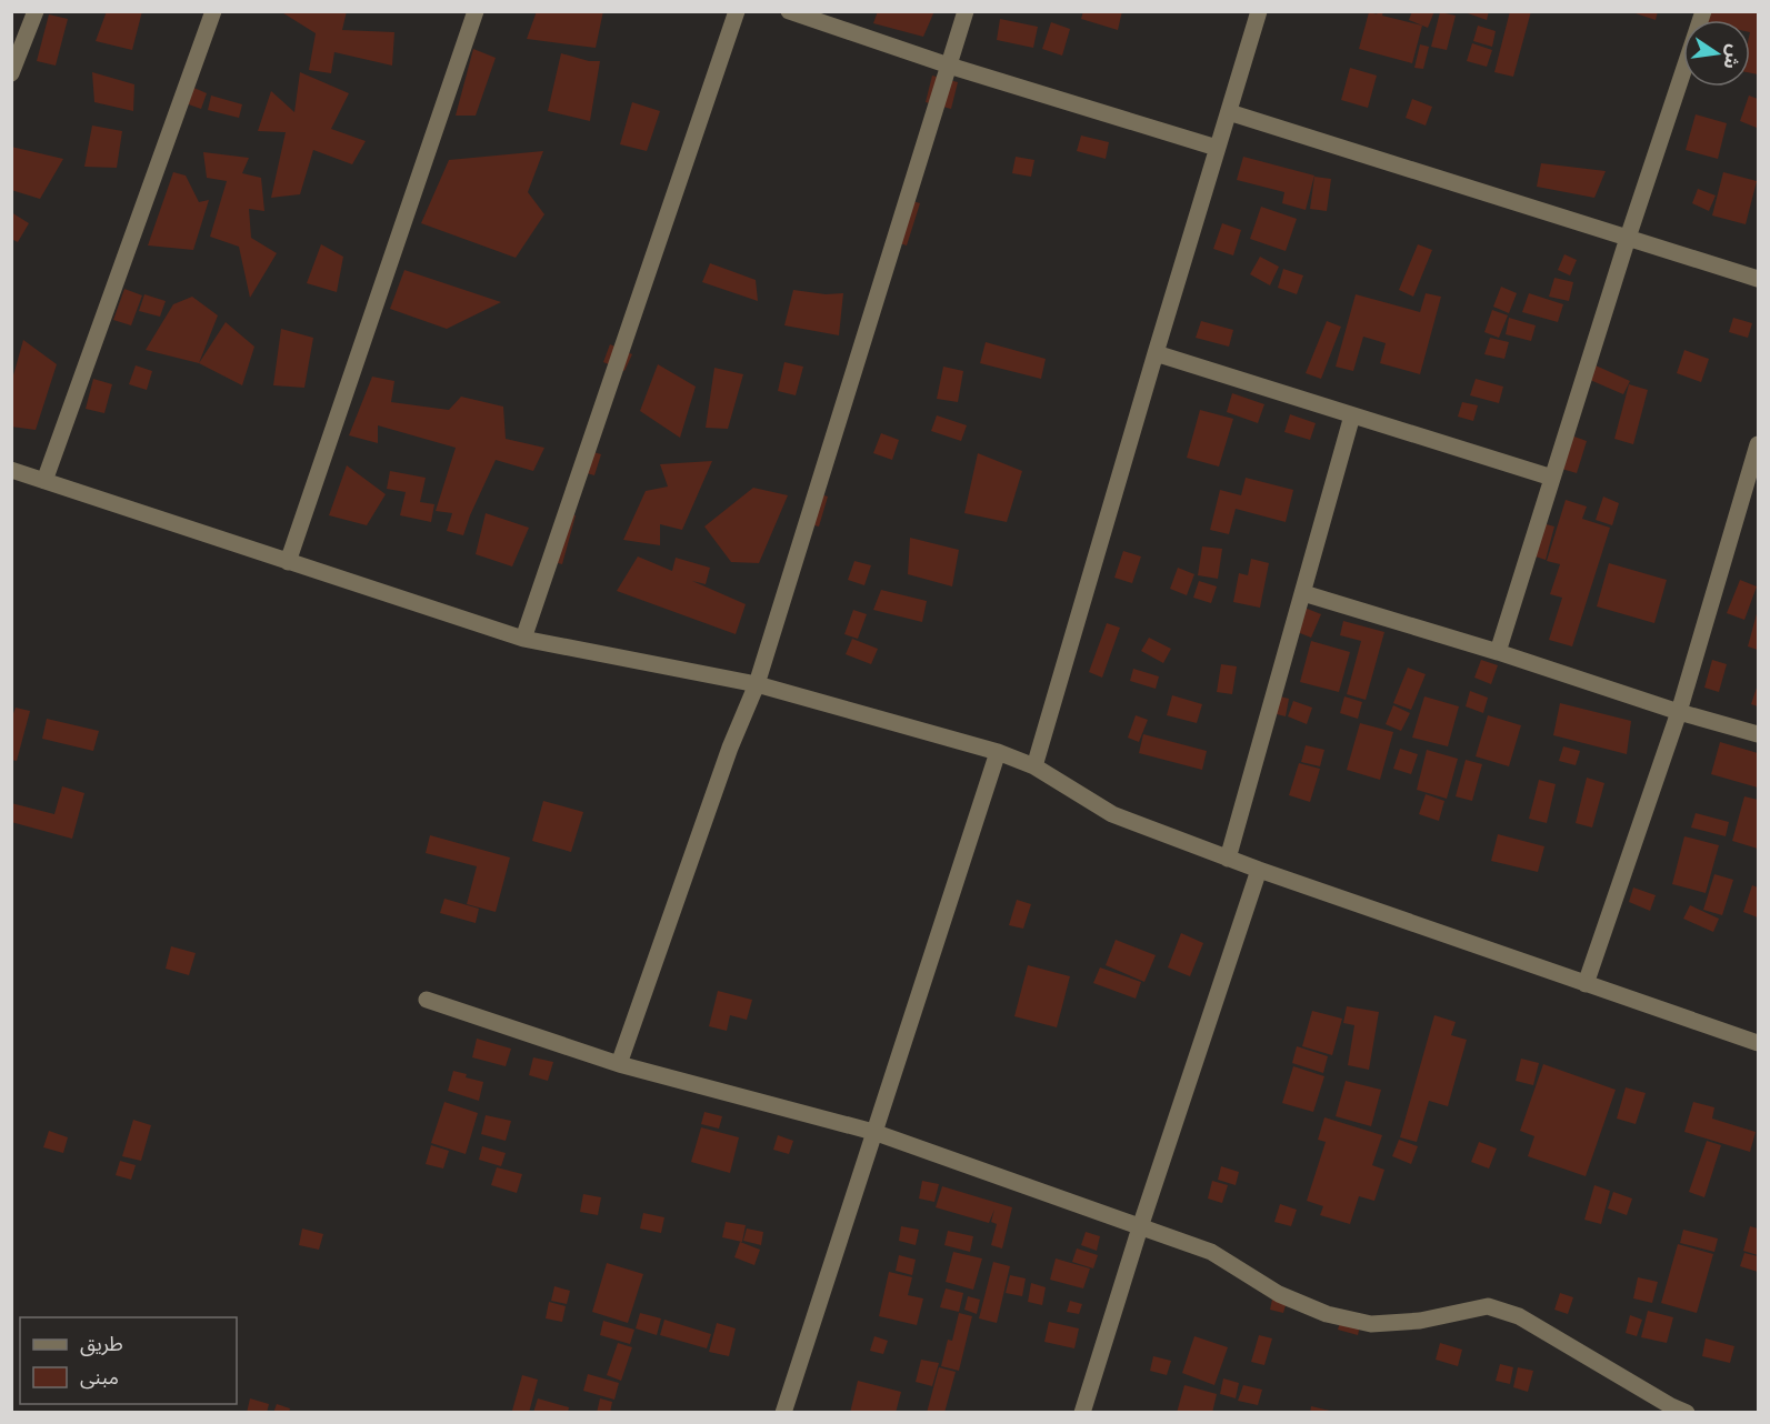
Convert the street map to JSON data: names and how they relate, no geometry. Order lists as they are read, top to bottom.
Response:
{
  "legend": ["طريق", "مبنى"],
  "north": "right"
}
